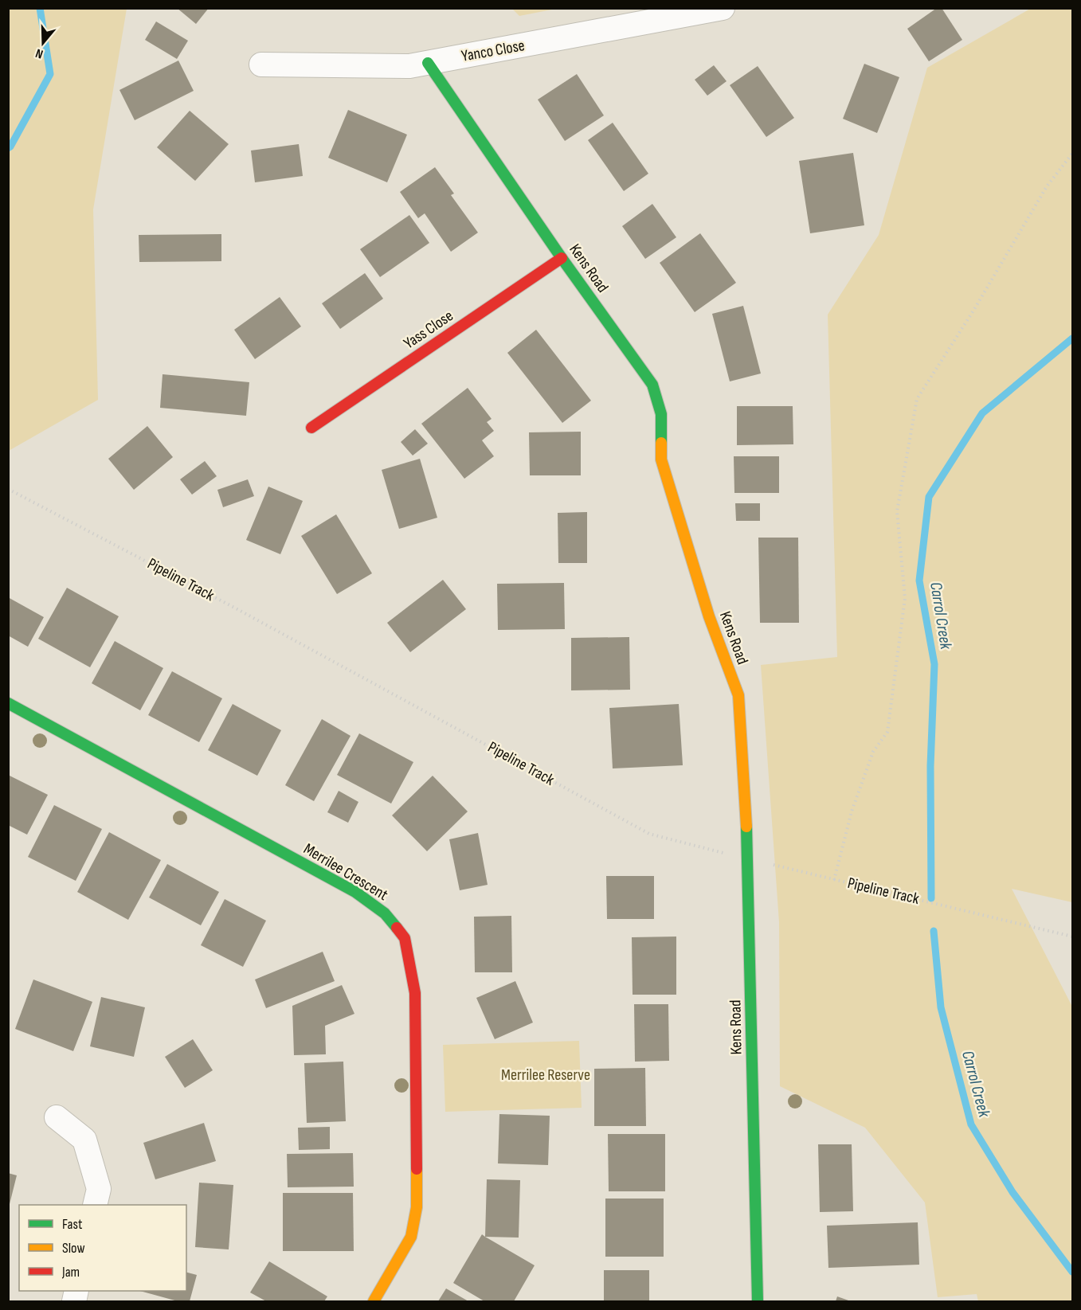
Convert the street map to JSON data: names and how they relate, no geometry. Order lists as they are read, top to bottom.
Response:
{
  "streets": {
    "street": [
      "Yanco Close",
      "Kens Road",
      "Yass Close",
      "Merrilee Crescent"
    ],
    "path": ["Pipeline Track"]
  },
  "crossings": [
    ["Yanco Close", "Kens Road"],
    ["Kens Road", "Yass Close"],
    ["Kens Road", "Pipeline Track"]
  ],
  "water": ["Carrol Creek"],
  "parks": ["Merrilee Reserve"],
  "legend": ["Fast", "Slow", "Jam"],
  "north": "bottom"
}
